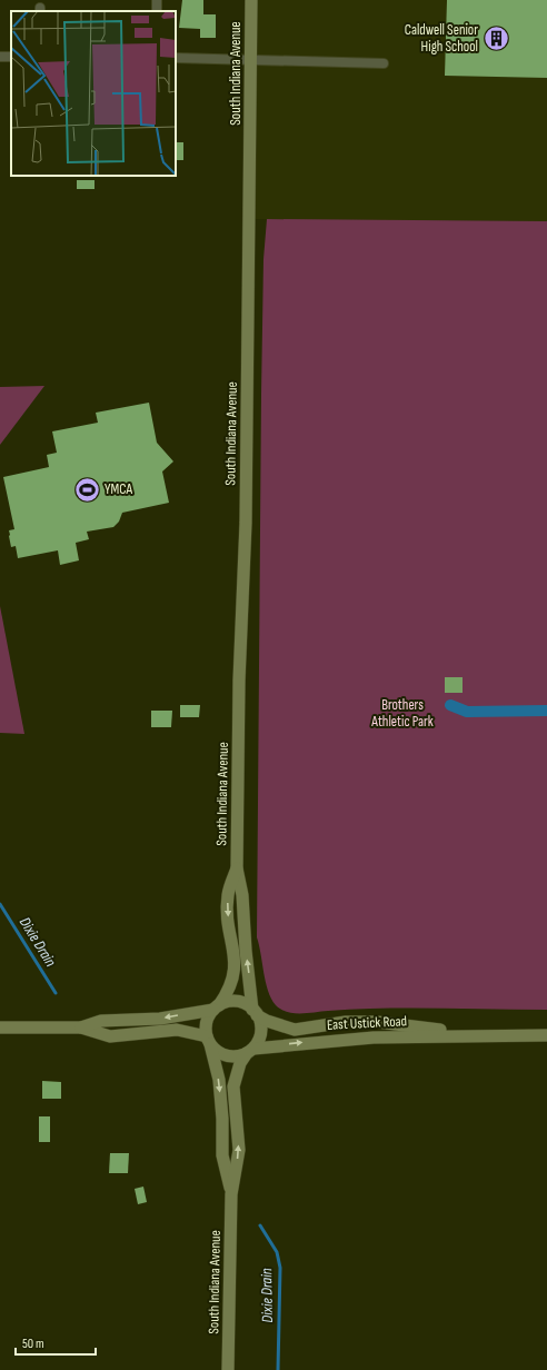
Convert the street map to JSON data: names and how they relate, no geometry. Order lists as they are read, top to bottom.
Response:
{
  "streets": {
    "main road": ["South Indiana Avenue", "East Ustick Road"]
  },
  "crossings": [
    ["South Indiana Avenue", "East Ustick Road"]
  ],
  "water": ["Dixie Drain"],
  "parks": ["Brothers Athletic Park"],
  "places": {
    "building": ["Caldwell Senior High School"],
    "sports": ["YMCA"]
  },
  "scale_bar": "50 m"
}
